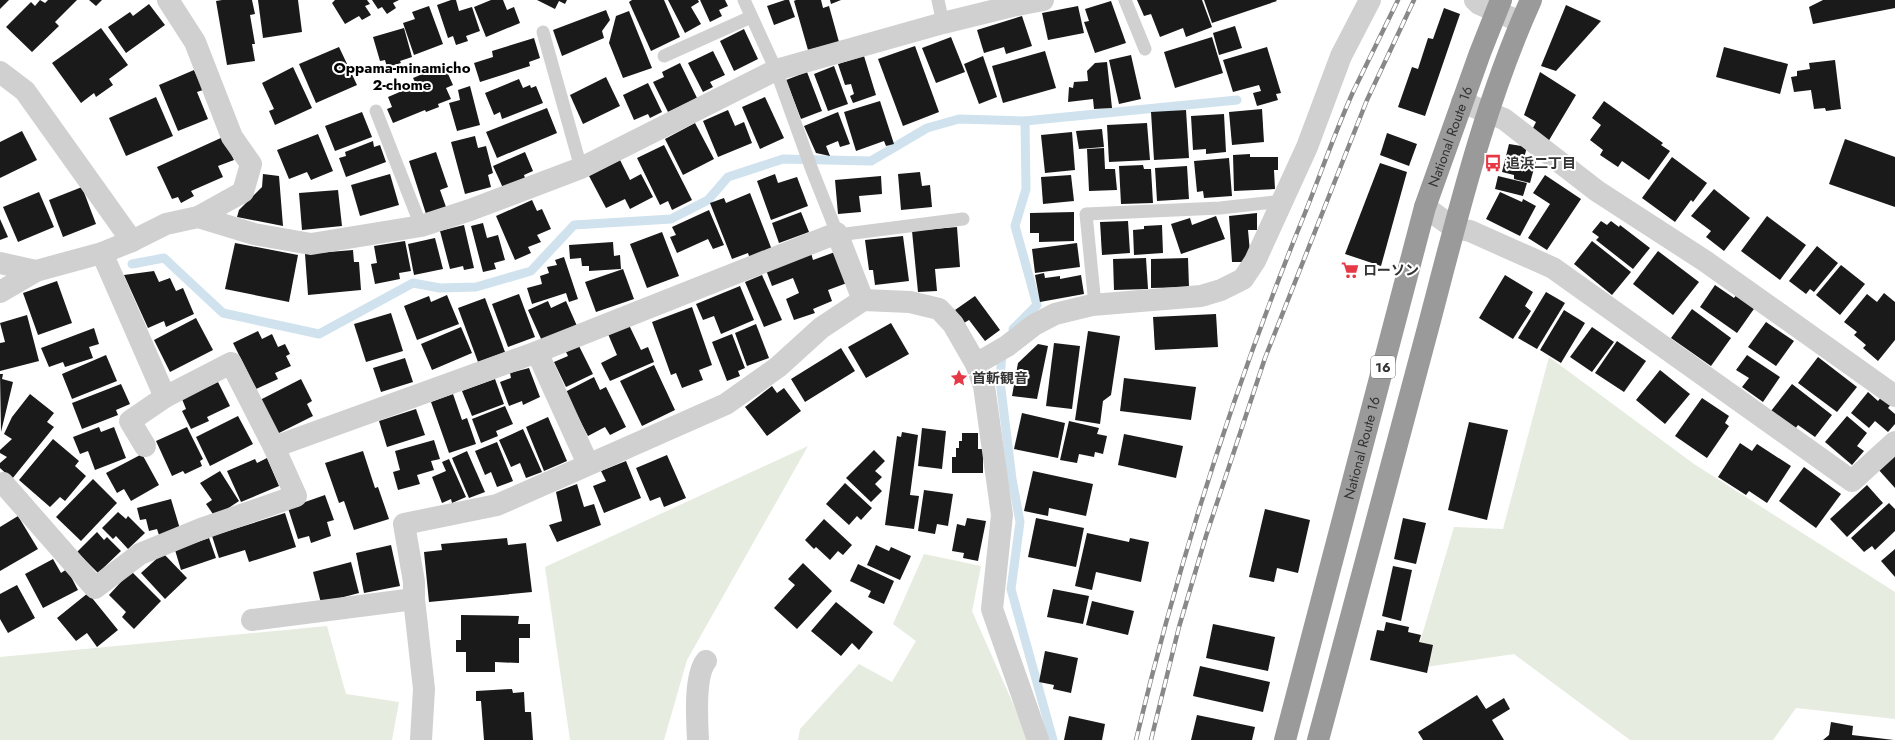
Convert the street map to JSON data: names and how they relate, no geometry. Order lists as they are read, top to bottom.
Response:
{
  "streets": {
    "highway": ["National Route 16", "16"]
  },
  "districts": ["Oppama-minamicho 2-chome"],
  "places": {
    "bus stop": ["追浜二丁目"],
    "supermarket": ["ローソン"],
    "place": ["首斬観音"]
  }
}
